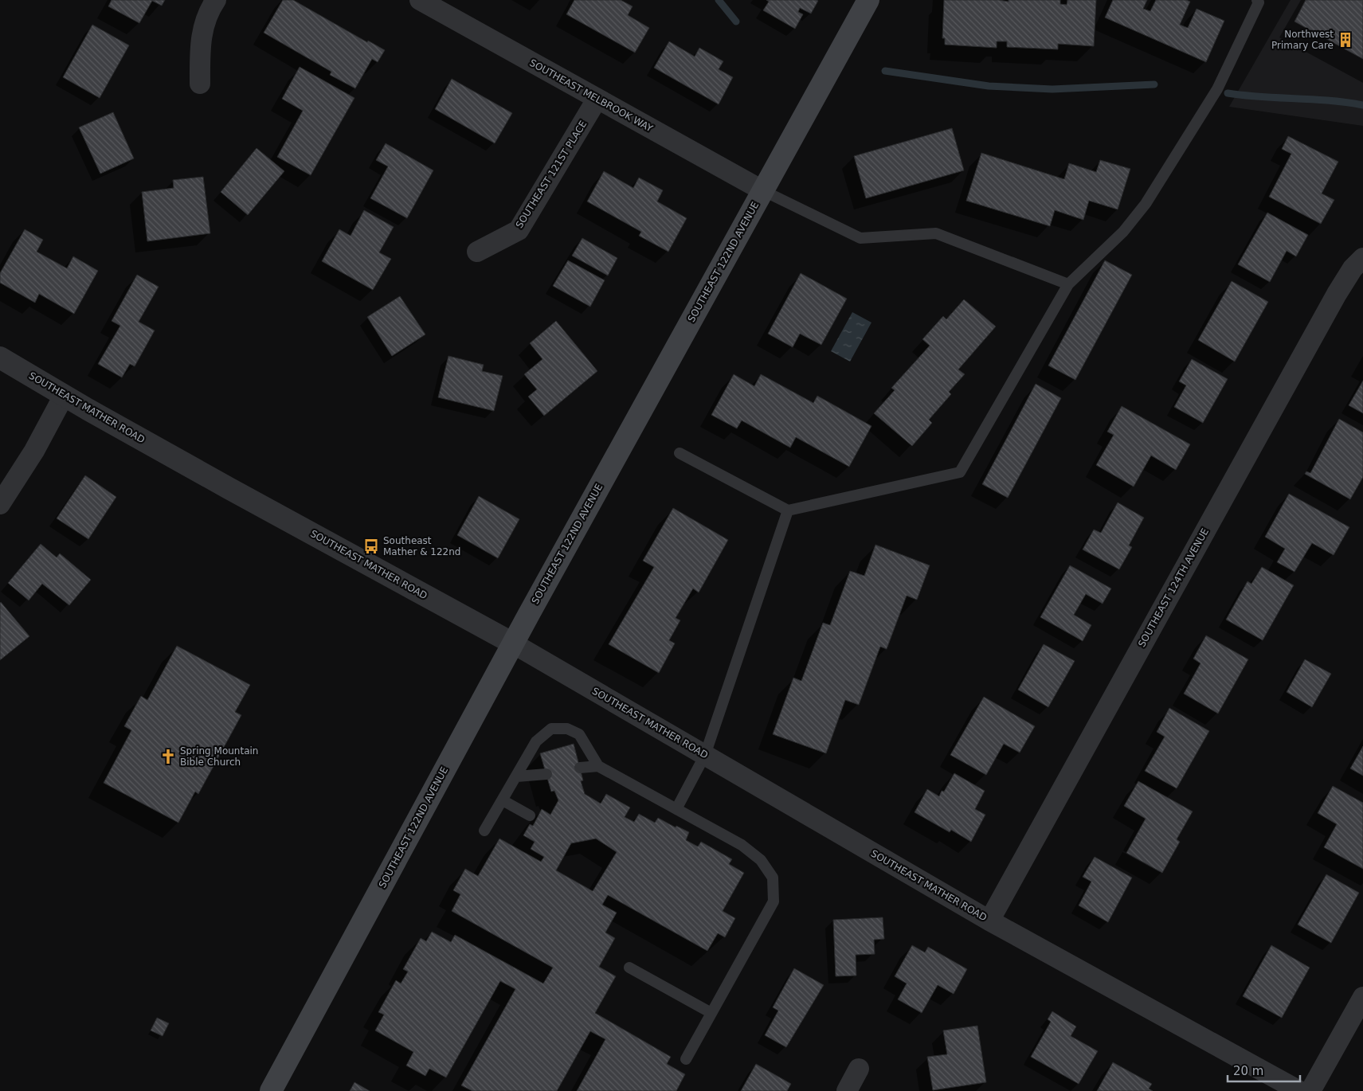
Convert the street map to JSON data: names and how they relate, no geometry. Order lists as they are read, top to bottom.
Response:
{
  "streets": {
    "main road": ["SOUTHEAST 122ND AVENUE"],
    "street": [
      "SOUTHEAST MELBROOK WAY",
      "SOUTHEAST 121ST PLACE",
      "SOUTHEAST MATHER ROAD",
      "SOUTHEAST 124TH AVENUE"
    ]
  },
  "crossings": [
    ["SOUTHEAST MELBROOK WAY", "SOUTHEAST 121ST PLACE"],
    ["SOUTHEAST MELBROOK WAY", "SOUTHEAST 122ND AVENUE"],
    ["SOUTHEAST 122ND AVENUE", "SOUTHEAST MATHER ROAD"],
    ["SOUTHEAST MATHER ROAD", "SOUTHEAST 124TH AVENUE"]
  ],
  "places": {
    "building": ["Northwest Primary Care"],
    "bus stop": ["Southeast Mather & 122nd"],
    "church": ["Spring Mountain Bible Church"]
  },
  "scale_bar": "20 m"
}
